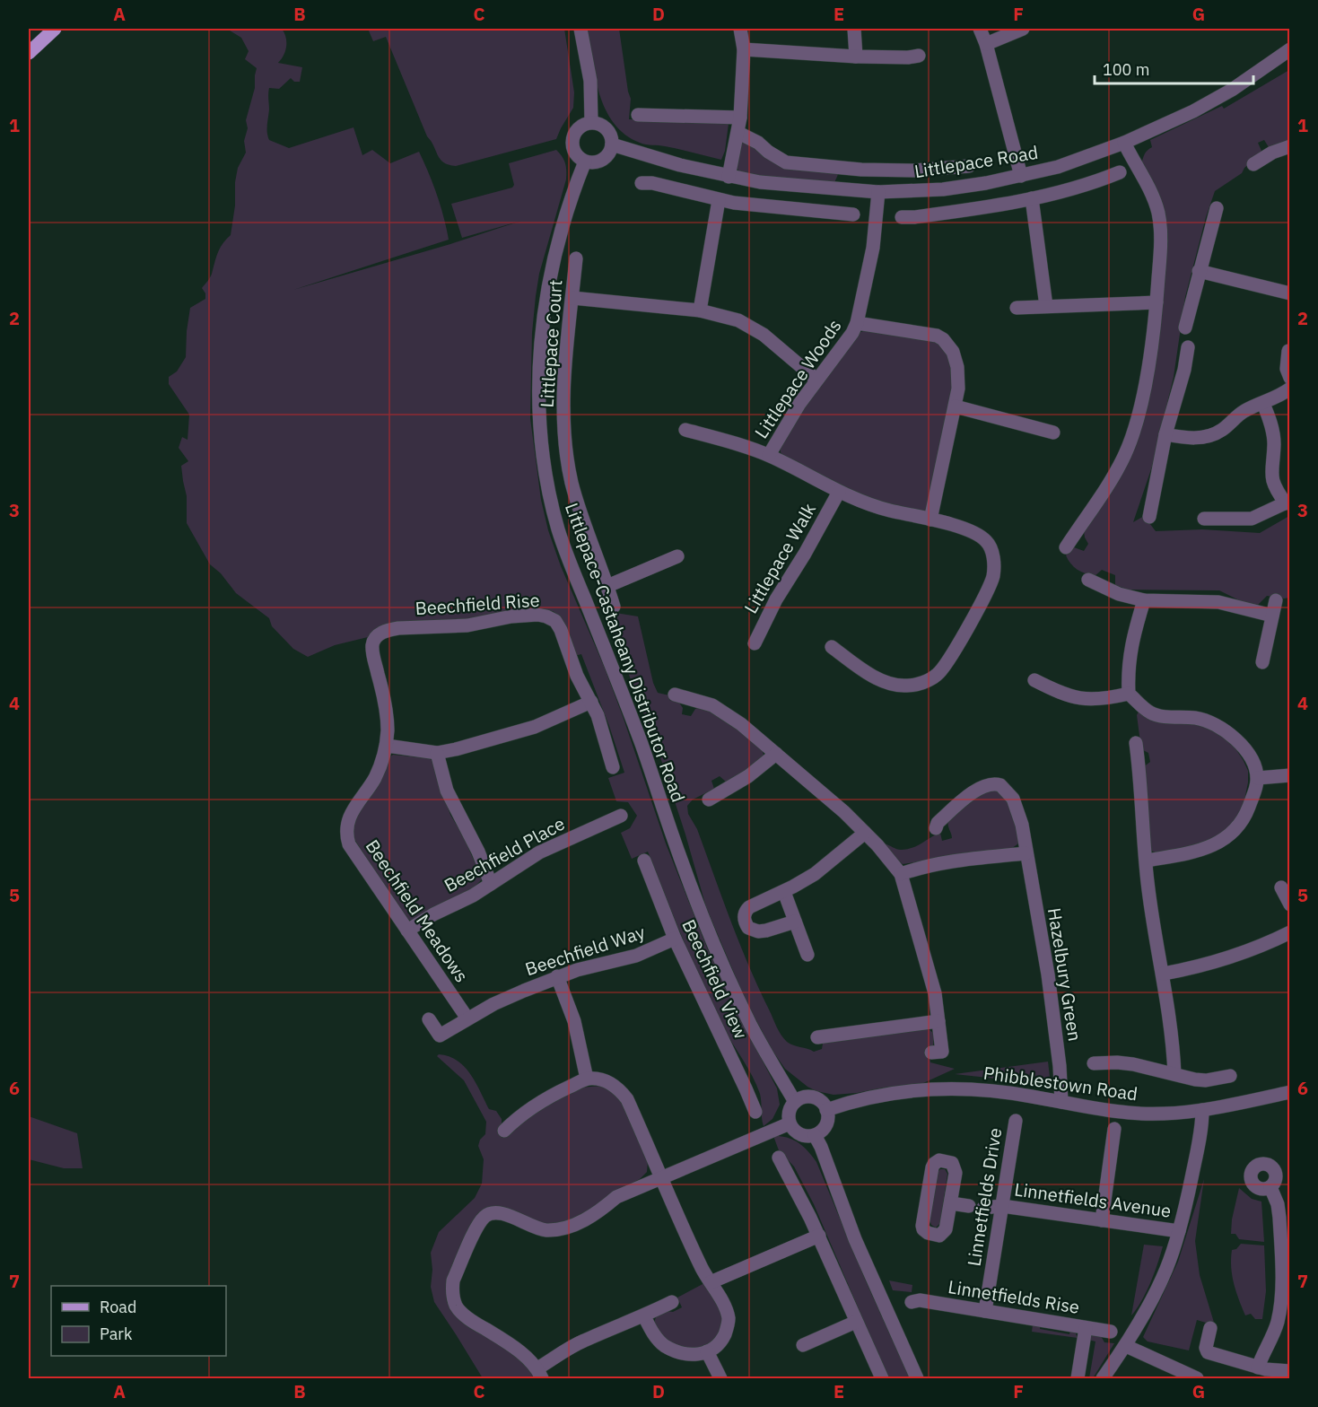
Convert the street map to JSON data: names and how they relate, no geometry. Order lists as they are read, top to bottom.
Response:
{
  "streets": {
    "street": [
      "Littlepace Road",
      "Littlepace Court",
      "Littlepace Woods",
      "Littlepace Walk",
      "Beechfield Rise",
      "Littlepace-Castaheany Distributor Road",
      "Beechfield Place",
      "Beechfield Meadows",
      "Beechfield Way",
      "Hazelbury Green",
      "Beechfield View",
      "Phibblestown Road",
      "Linnetfields Drive",
      "Linnetfields Avenue",
      "Linnetfields Rise"
    ]
  },
  "crossings": [
    ["Littlepace Road", "Littlepace Woods"],
    ["Littlepace Road", "Littlepace-Castaheany Distributor Road"],
    ["Littlepace Woods", "Littlepace Walk"],
    ["Beechfield Rise", "Beechfield Meadows"],
    ["Littlepace-Castaheany Distributor Road", "Phibblestown Road"],
    ["Beechfield Place", "Beechfield Meadows"],
    ["Beechfield Meadows", "Beechfield Way"],
    ["Beechfield Way", "Beechfield View"],
    ["Hazelbury Green", "Phibblestown Road"],
    ["Linnetfields Drive", "Linnetfields Avenue"],
    ["Linnetfields Drive", "Linnetfields Rise"]
  ],
  "legend": ["Road", "Park"],
  "scale_bar": "100 m",
  "grid": {
    "columns": [
      "A",
      "B",
      "C",
      "D",
      "E",
      "F",
      "G"
    ],
    "rows": [
      "1",
      "2",
      "3",
      "4",
      "5",
      "6",
      "7"
    ]
  }
}
